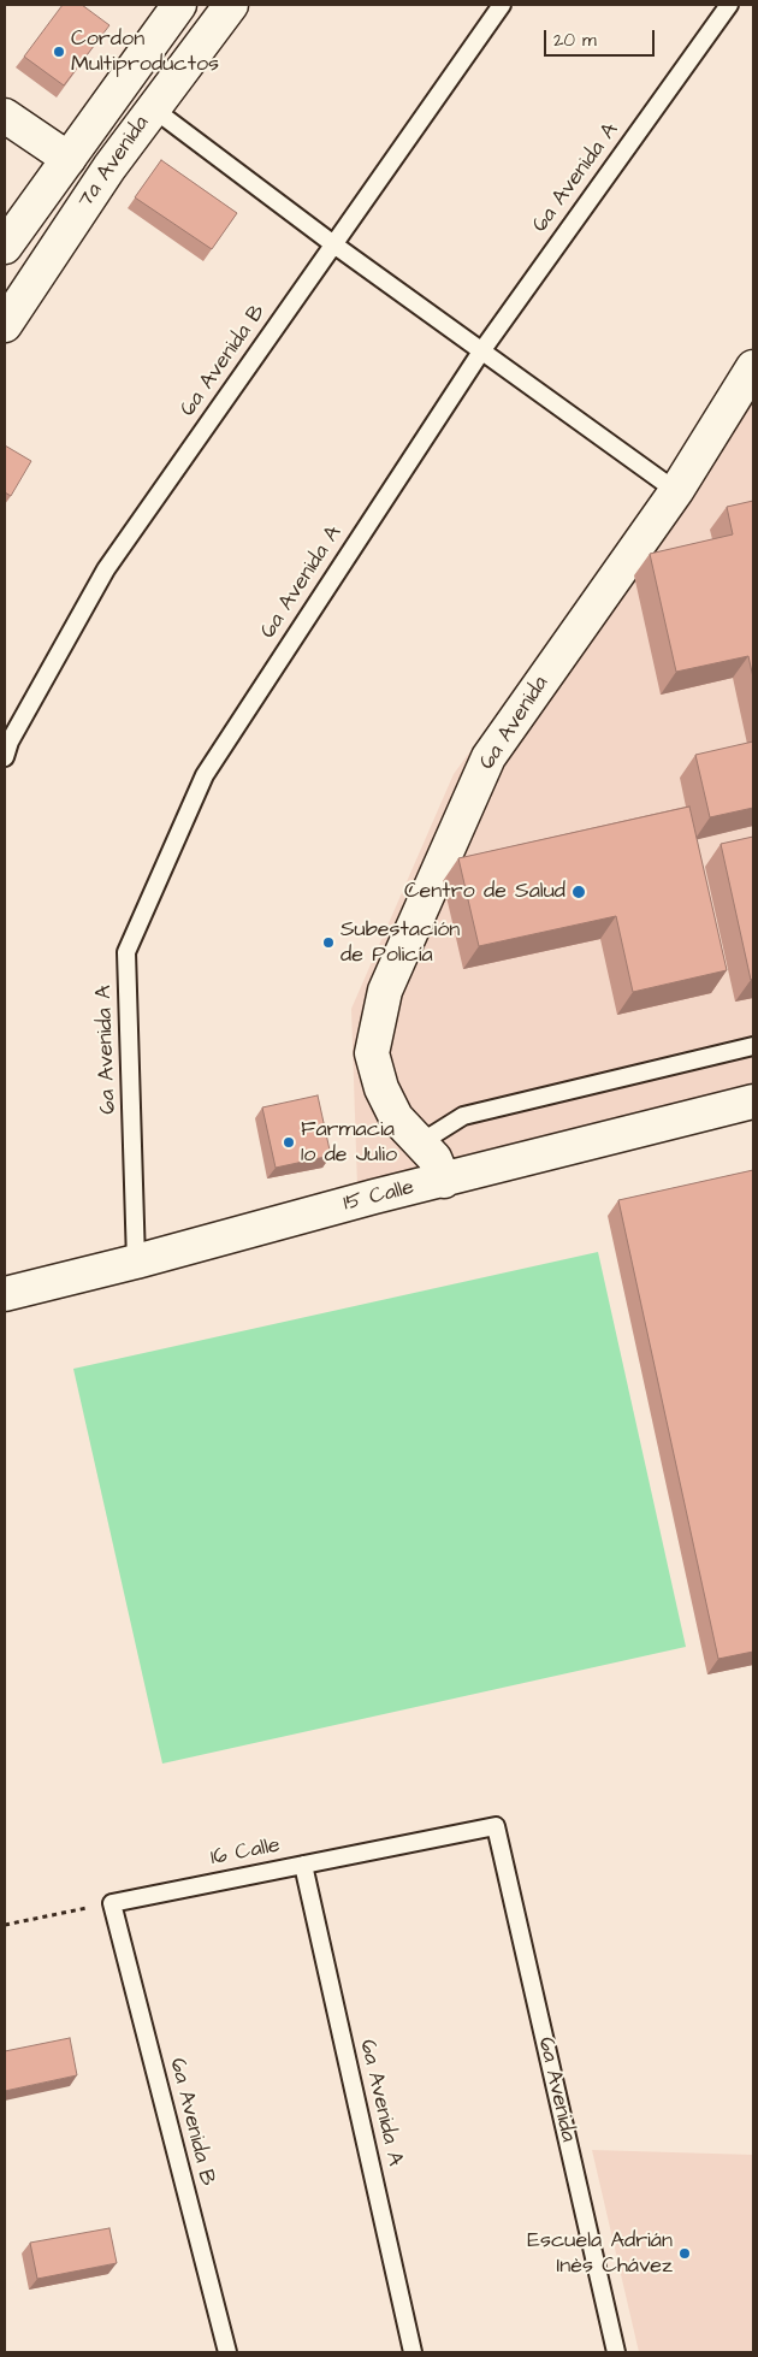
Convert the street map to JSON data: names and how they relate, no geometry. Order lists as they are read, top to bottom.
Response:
{
  "streets": {
    "street": ["7a Avenida", "6a Avenida", "15 Calle"],
    "lane": ["6a Avenida A", "6a Avenida B", "16 Calle"]
  },
  "crossings": [
    ["6a Avenida A", "15 Calle"],
    ["6a Avenida A", "16 Calle"],
    ["6a Avenida B", "16 Calle"],
    ["6a Avenida", "15 Calle"],
    ["6a Avenida", "16 Calle"]
  ],
  "places": [
    "Cordon Multiproductos",
    "Centro de Salud",
    "Subestación de Policía",
    "Farmacia 1o de Julio",
    "Escuela Adrián Inès Chávez"
  ],
  "scale_bar": "20 m"
}
